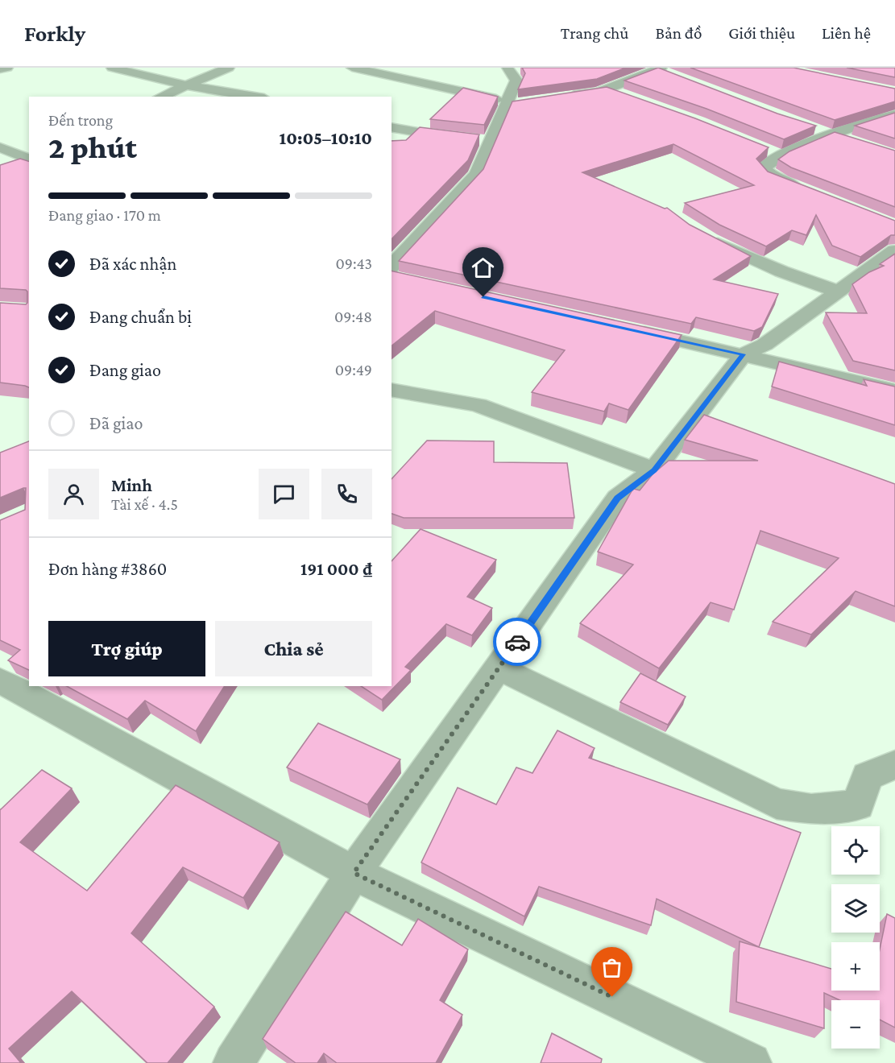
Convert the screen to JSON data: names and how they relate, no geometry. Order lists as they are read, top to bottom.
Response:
{
  "page": {
    "header": "Forkly",
    "nav": [
      "Trang chủ",
      "Bản đồ",
      "Giới thiệu",
      "Liên hệ"
    ],
    "heading": ["2 phút", "Đến trong", "10:05–10:10"],
    "panel": [
      "Minh",
      "Tài xế · 4.5",
      "Đơn hàng #3860",
      "191 000 ₫"
    ],
    "bar": "Đang giao · 170 m",
    "list": [
      ["Đã xác nhận", "09:43"],
      ["Đang chuẩn bị", "09:48"],
      ["Đang giao", "09:49"],
      "Đã giao"
    ],
    "buttons": ["Trợ giúp", "Chia sẻ"],
    "map_buttons": ["+", "−"]
  }
}
